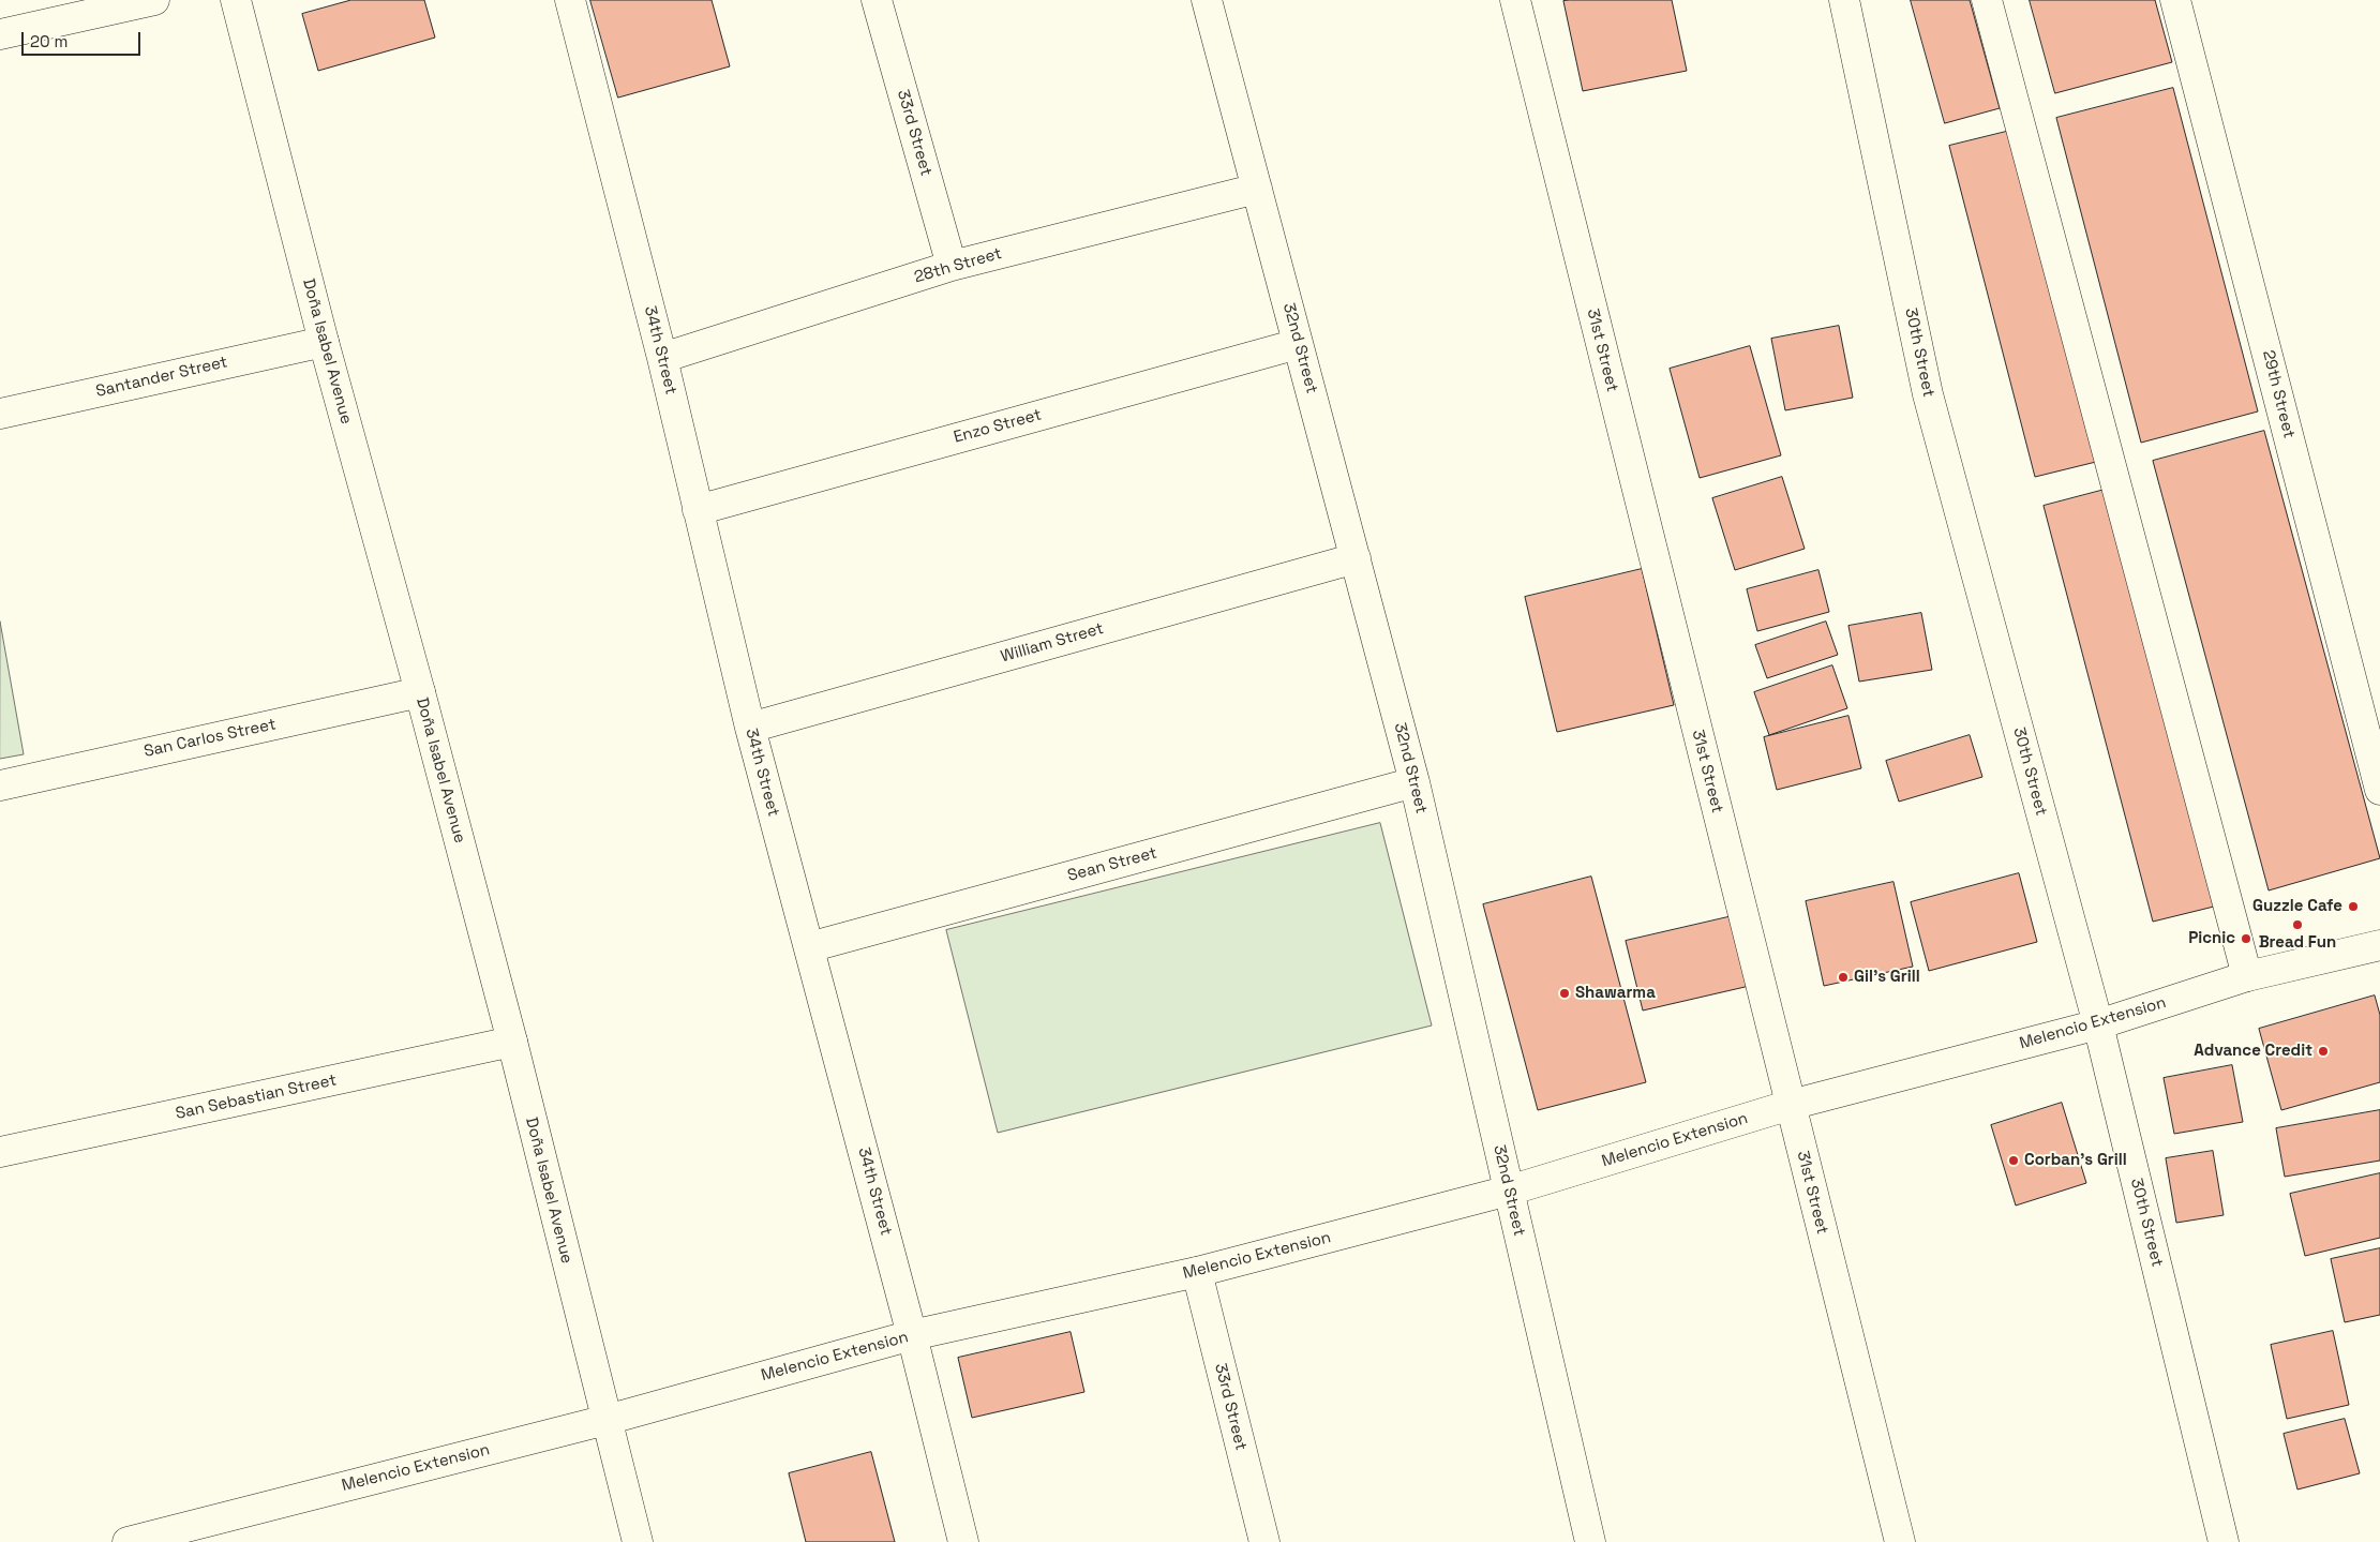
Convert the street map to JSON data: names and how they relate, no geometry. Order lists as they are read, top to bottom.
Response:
{
  "streets": {
    "street": [
      "33rd Street",
      "28th Street",
      "32nd Street",
      "34th Street",
      "31st Street",
      "Doña Isabel Avenue",
      "30th Street",
      "Santander Street",
      "29th Street",
      "Enzo Street",
      "William Street",
      "San Carlos Street",
      "Sean Street",
      "Melencio Extension",
      "San Sebastian Street"
    ]
  },
  "crossings": [
    ["33rd Street", "28th Street"],
    ["33rd Street", "Melencio Extension"],
    ["28th Street", "32nd Street"],
    ["28th Street", "34th Street"],
    ["32nd Street", "Enzo Street"],
    ["32nd Street", "William Street"],
    ["32nd Street", "Sean Street"],
    ["32nd Street", "Melencio Extension"],
    ["34th Street", "Enzo Street"],
    ["34th Street", "William Street"],
    ["34th Street", "Sean Street"],
    ["34th Street", "Melencio Extension"],
    ["31st Street", "Melencio Extension"],
    ["Doña Isabel Avenue", "Santander Street"],
    ["Doña Isabel Avenue", "San Carlos Street"],
    ["Doña Isabel Avenue", "Melencio Extension"],
    ["Doña Isabel Avenue", "San Sebastian Street"],
    ["30th Street", "Melencio Extension"]
  ],
  "places": [
    "Guzzle Cafe",
    "Bread Fun",
    "Picnic",
    "Gil's Grill",
    "Shawarma",
    "Advance Credit",
    "Corban's Grill"
  ],
  "scale_bar": "20 m"
}
